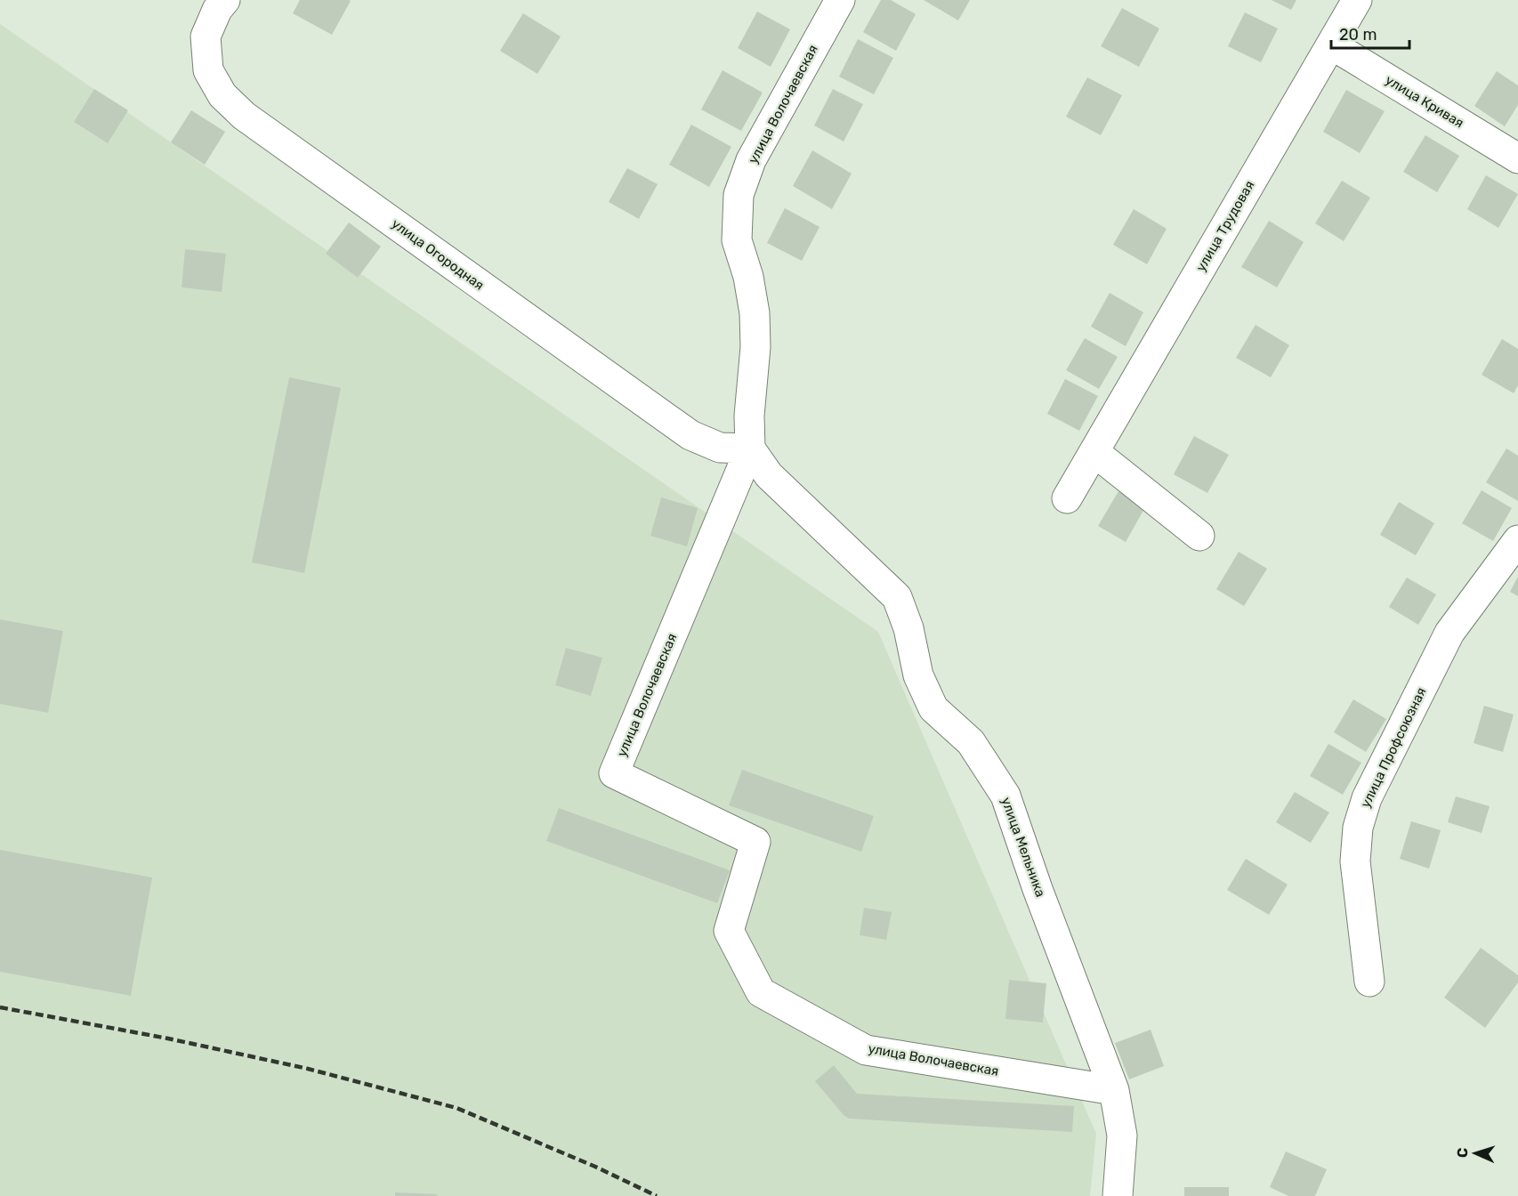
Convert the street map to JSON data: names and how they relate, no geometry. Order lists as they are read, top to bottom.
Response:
{
  "streets": {
    "street": [
      "улица Кривая",
      "улица Волочаевская",
      "улица Трудовая",
      "улица Огородная",
      "улица Профсоюзная",
      "улица Мельника"
    ]
  },
  "crossings": [
    ["улица Кривая", "улица Трудовая"],
    ["улица Волочаевская", "улица Огородная"],
    ["улица Волочаевская", "улица Мельника"],
    ["улица Огородная", "улица Мельника"]
  ],
  "scale_bar": "20 m",
  "north": "left"
}
